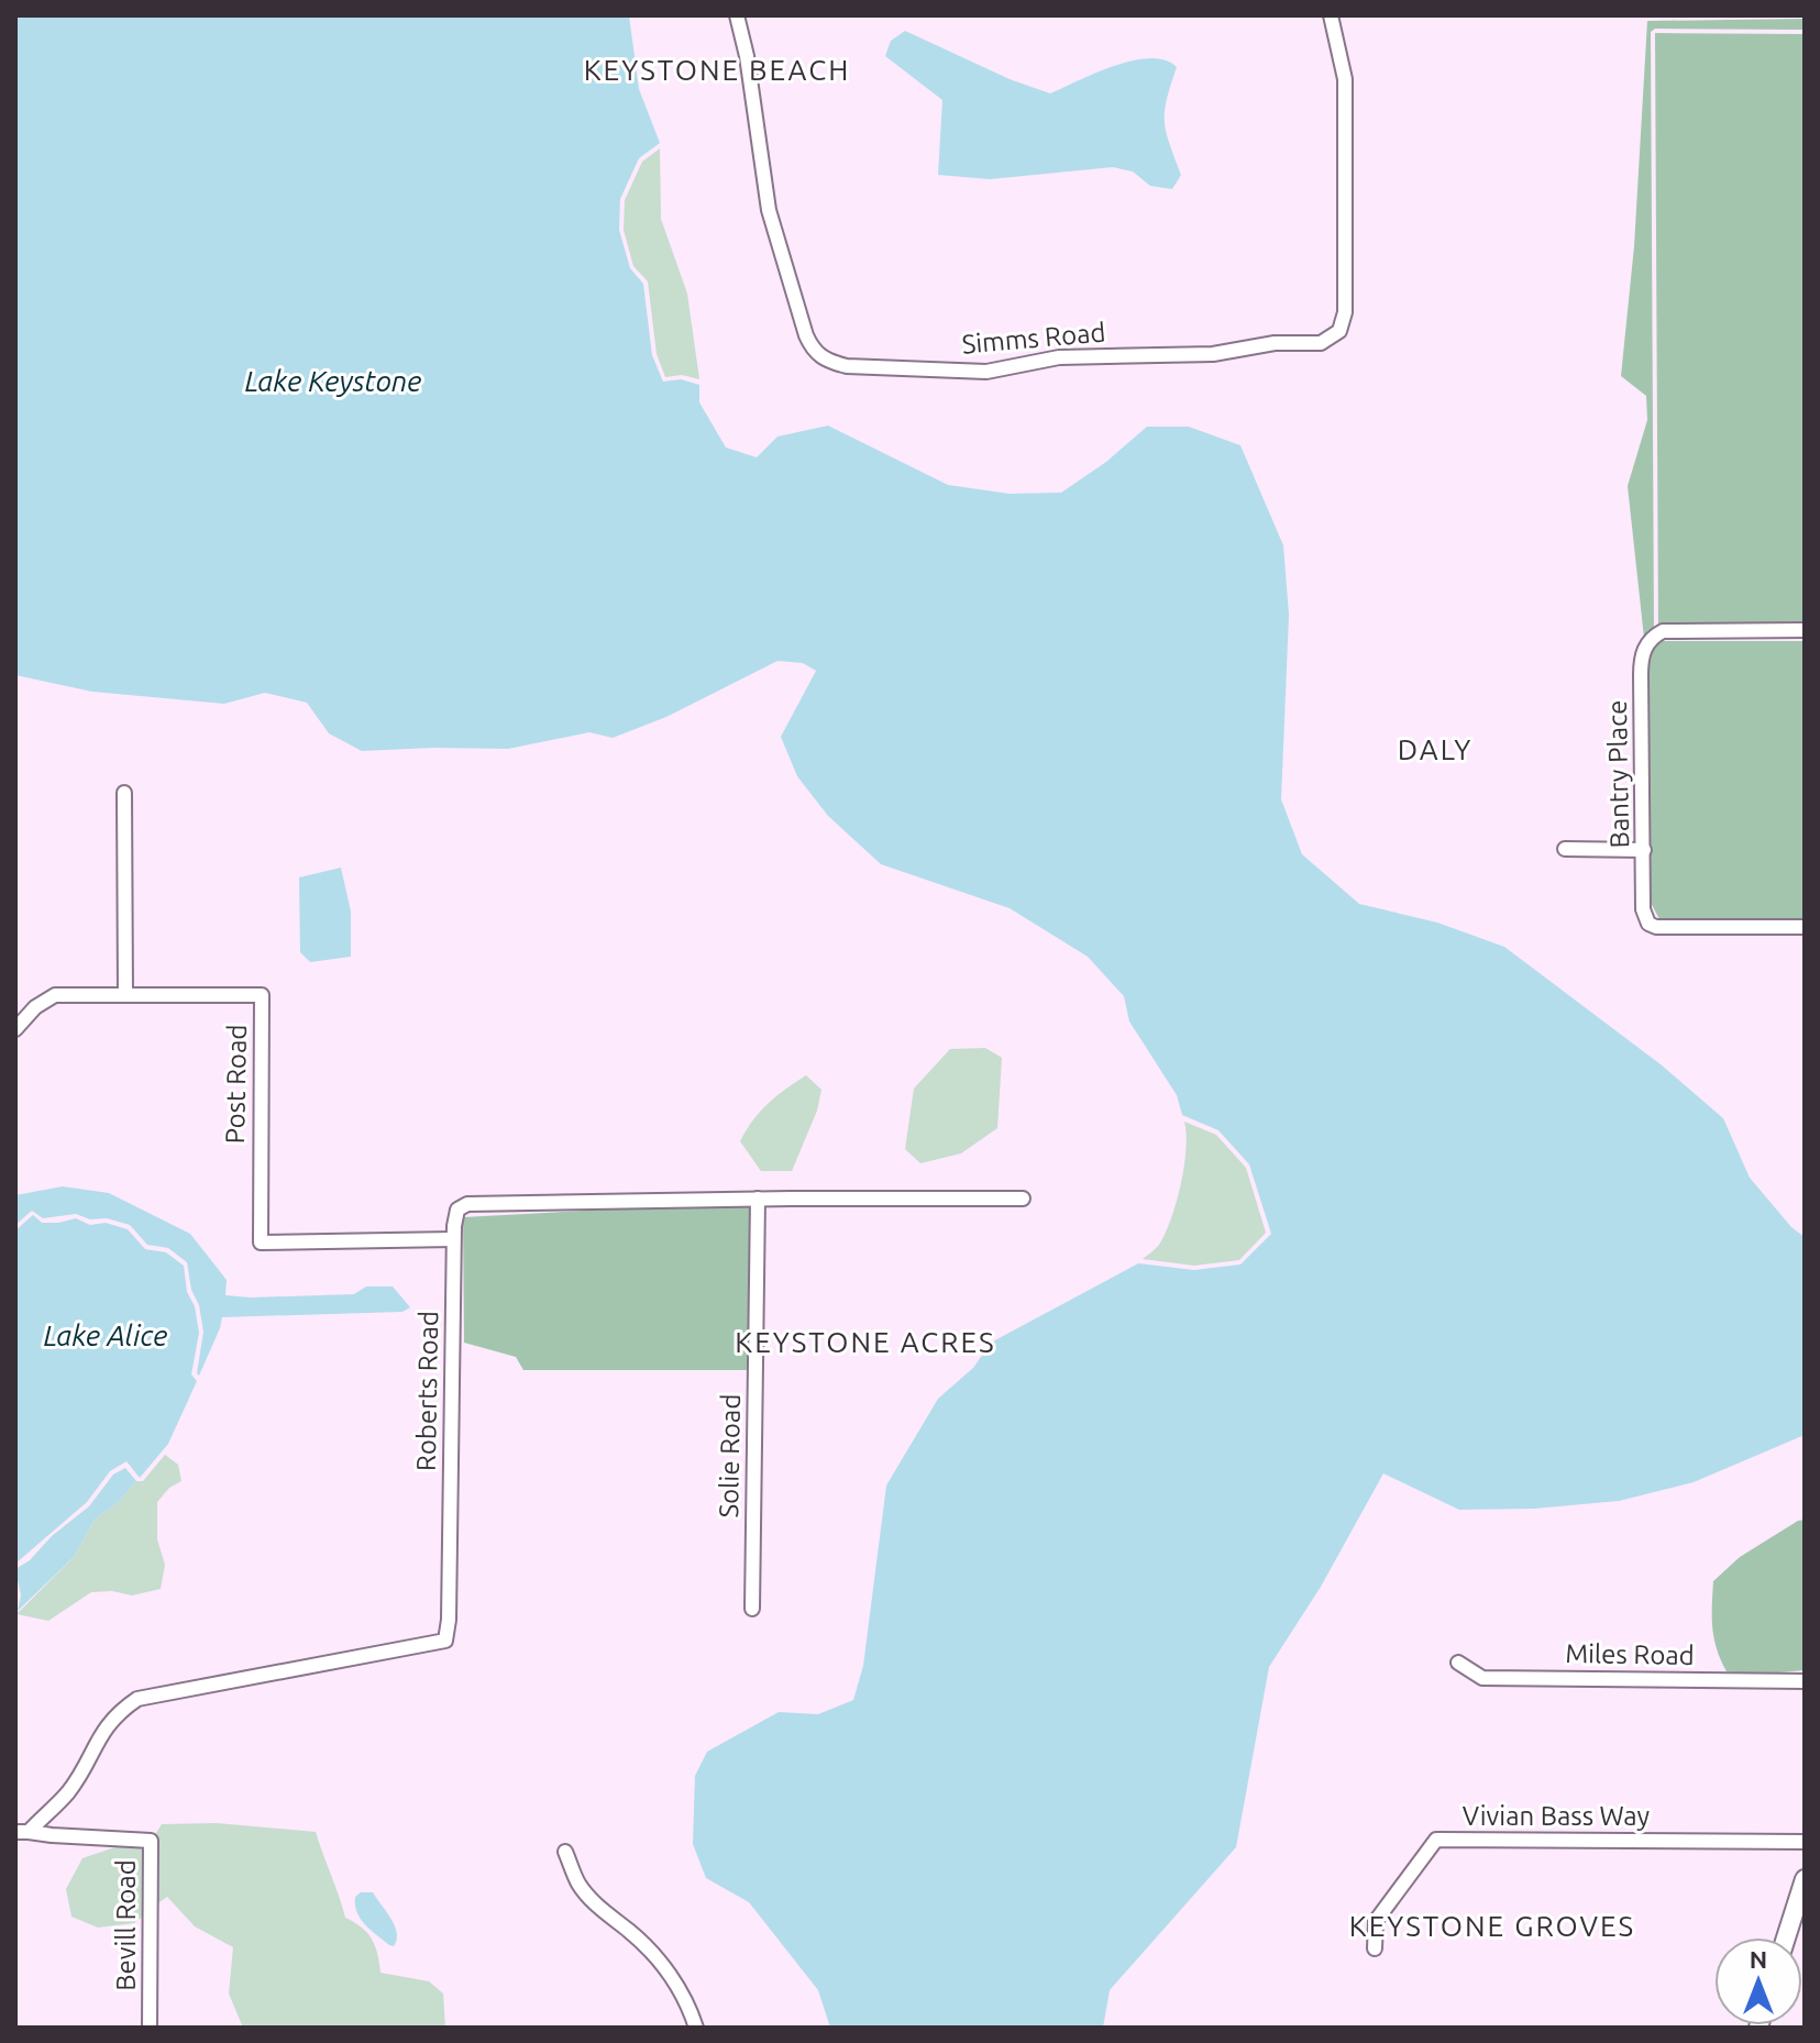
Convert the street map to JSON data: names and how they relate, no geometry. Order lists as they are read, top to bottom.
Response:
{
  "streets": {
    "street": [
      "Simms Road",
      "Bantry Place",
      "Post Road",
      "Roberts Road",
      "Solie Road",
      "Miles Road",
      "Vivian Bass Way",
      "Bevill Road"
    ]
  },
  "crossings": [
    ["Post Road", "Roberts Road"],
    ["Roberts Road", "Solie Road"],
    ["Roberts Road", "Bevill Road"]
  ],
  "districts": [
    "KEYSTONE BEACH",
    "DALY",
    "KEYSTONE ACRES",
    "KEYSTONE GROVES"
  ],
  "water": ["Lake Keystone", "Lake Alice"],
  "north": "top"
}
